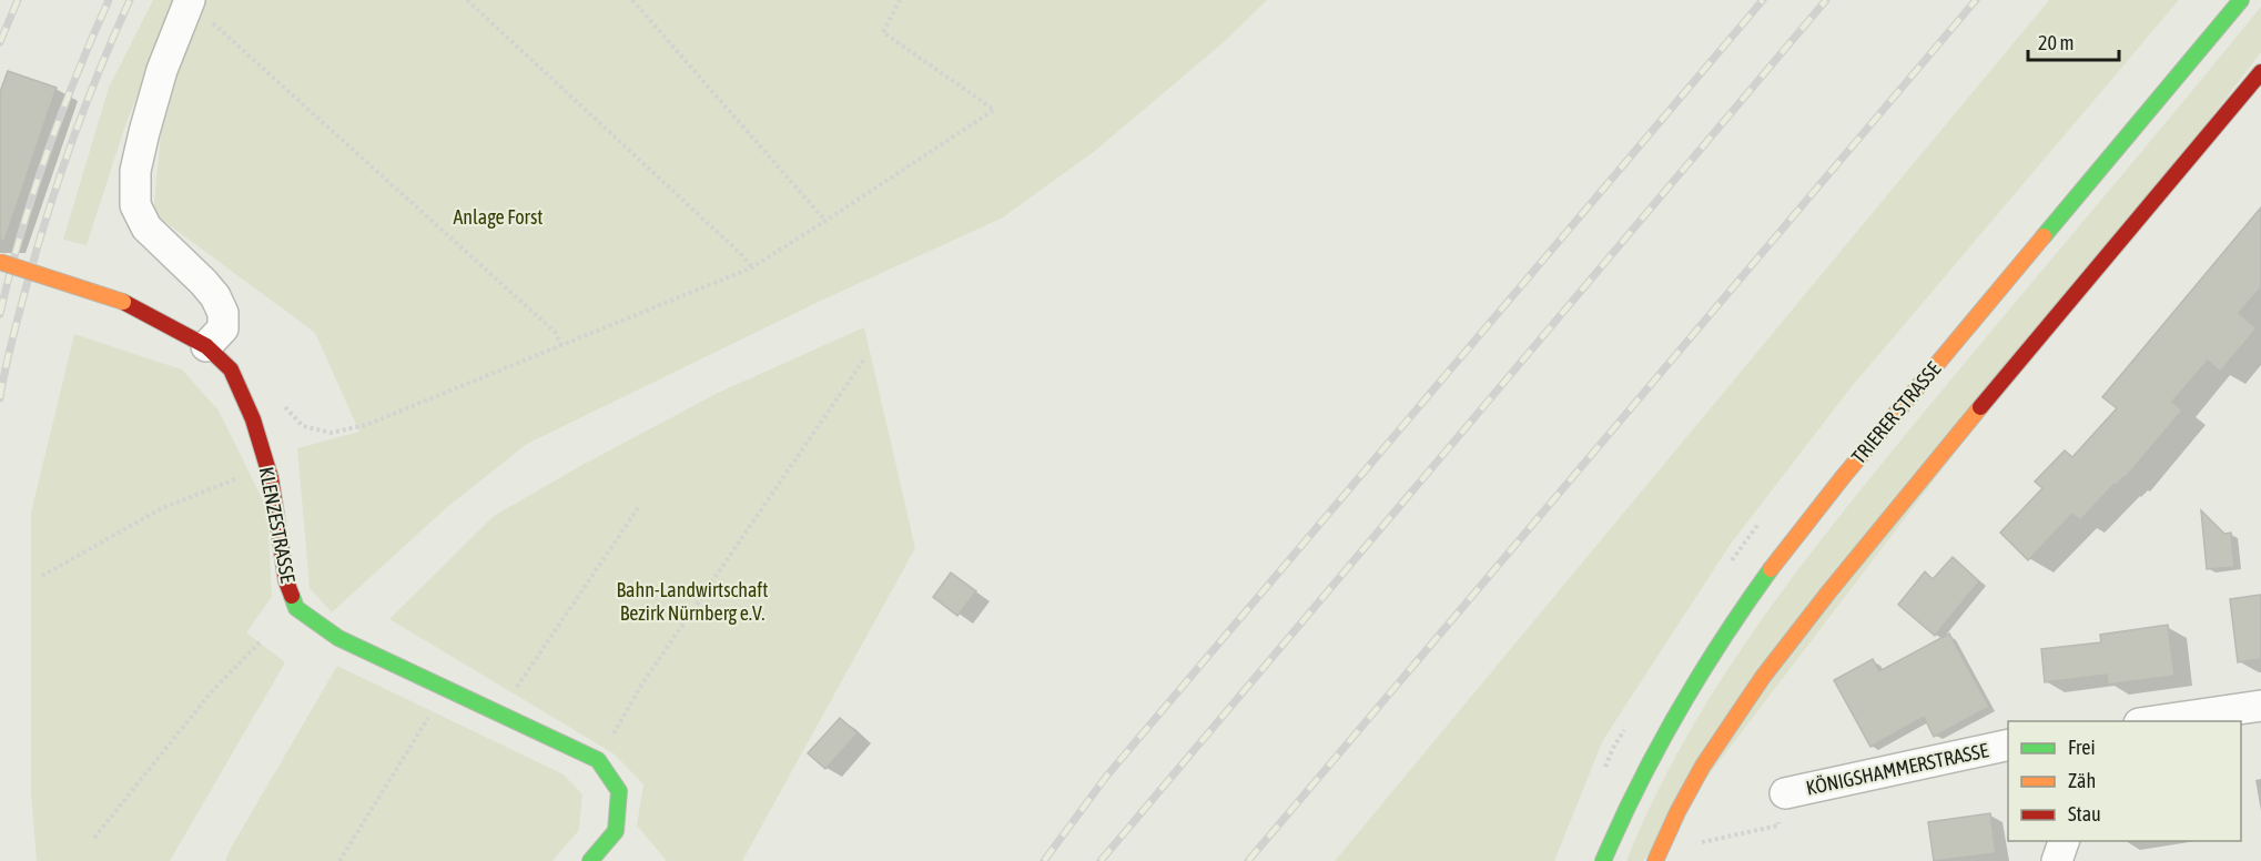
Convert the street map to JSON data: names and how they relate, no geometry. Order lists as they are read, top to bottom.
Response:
{
  "streets": {
    "main road": ["TRIERER STRASSE", "KLENZESTRASSE"],
    "street": ["KÖNIGSHAMMERSTRASSE"]
  },
  "parks": ["Anlage Forst", "Bahn-Landwirtschaft Bezirk Nürnberg e.V."],
  "legend": ["Frei", "Zäh", "Stau"],
  "scale_bar": "20 m"
}
